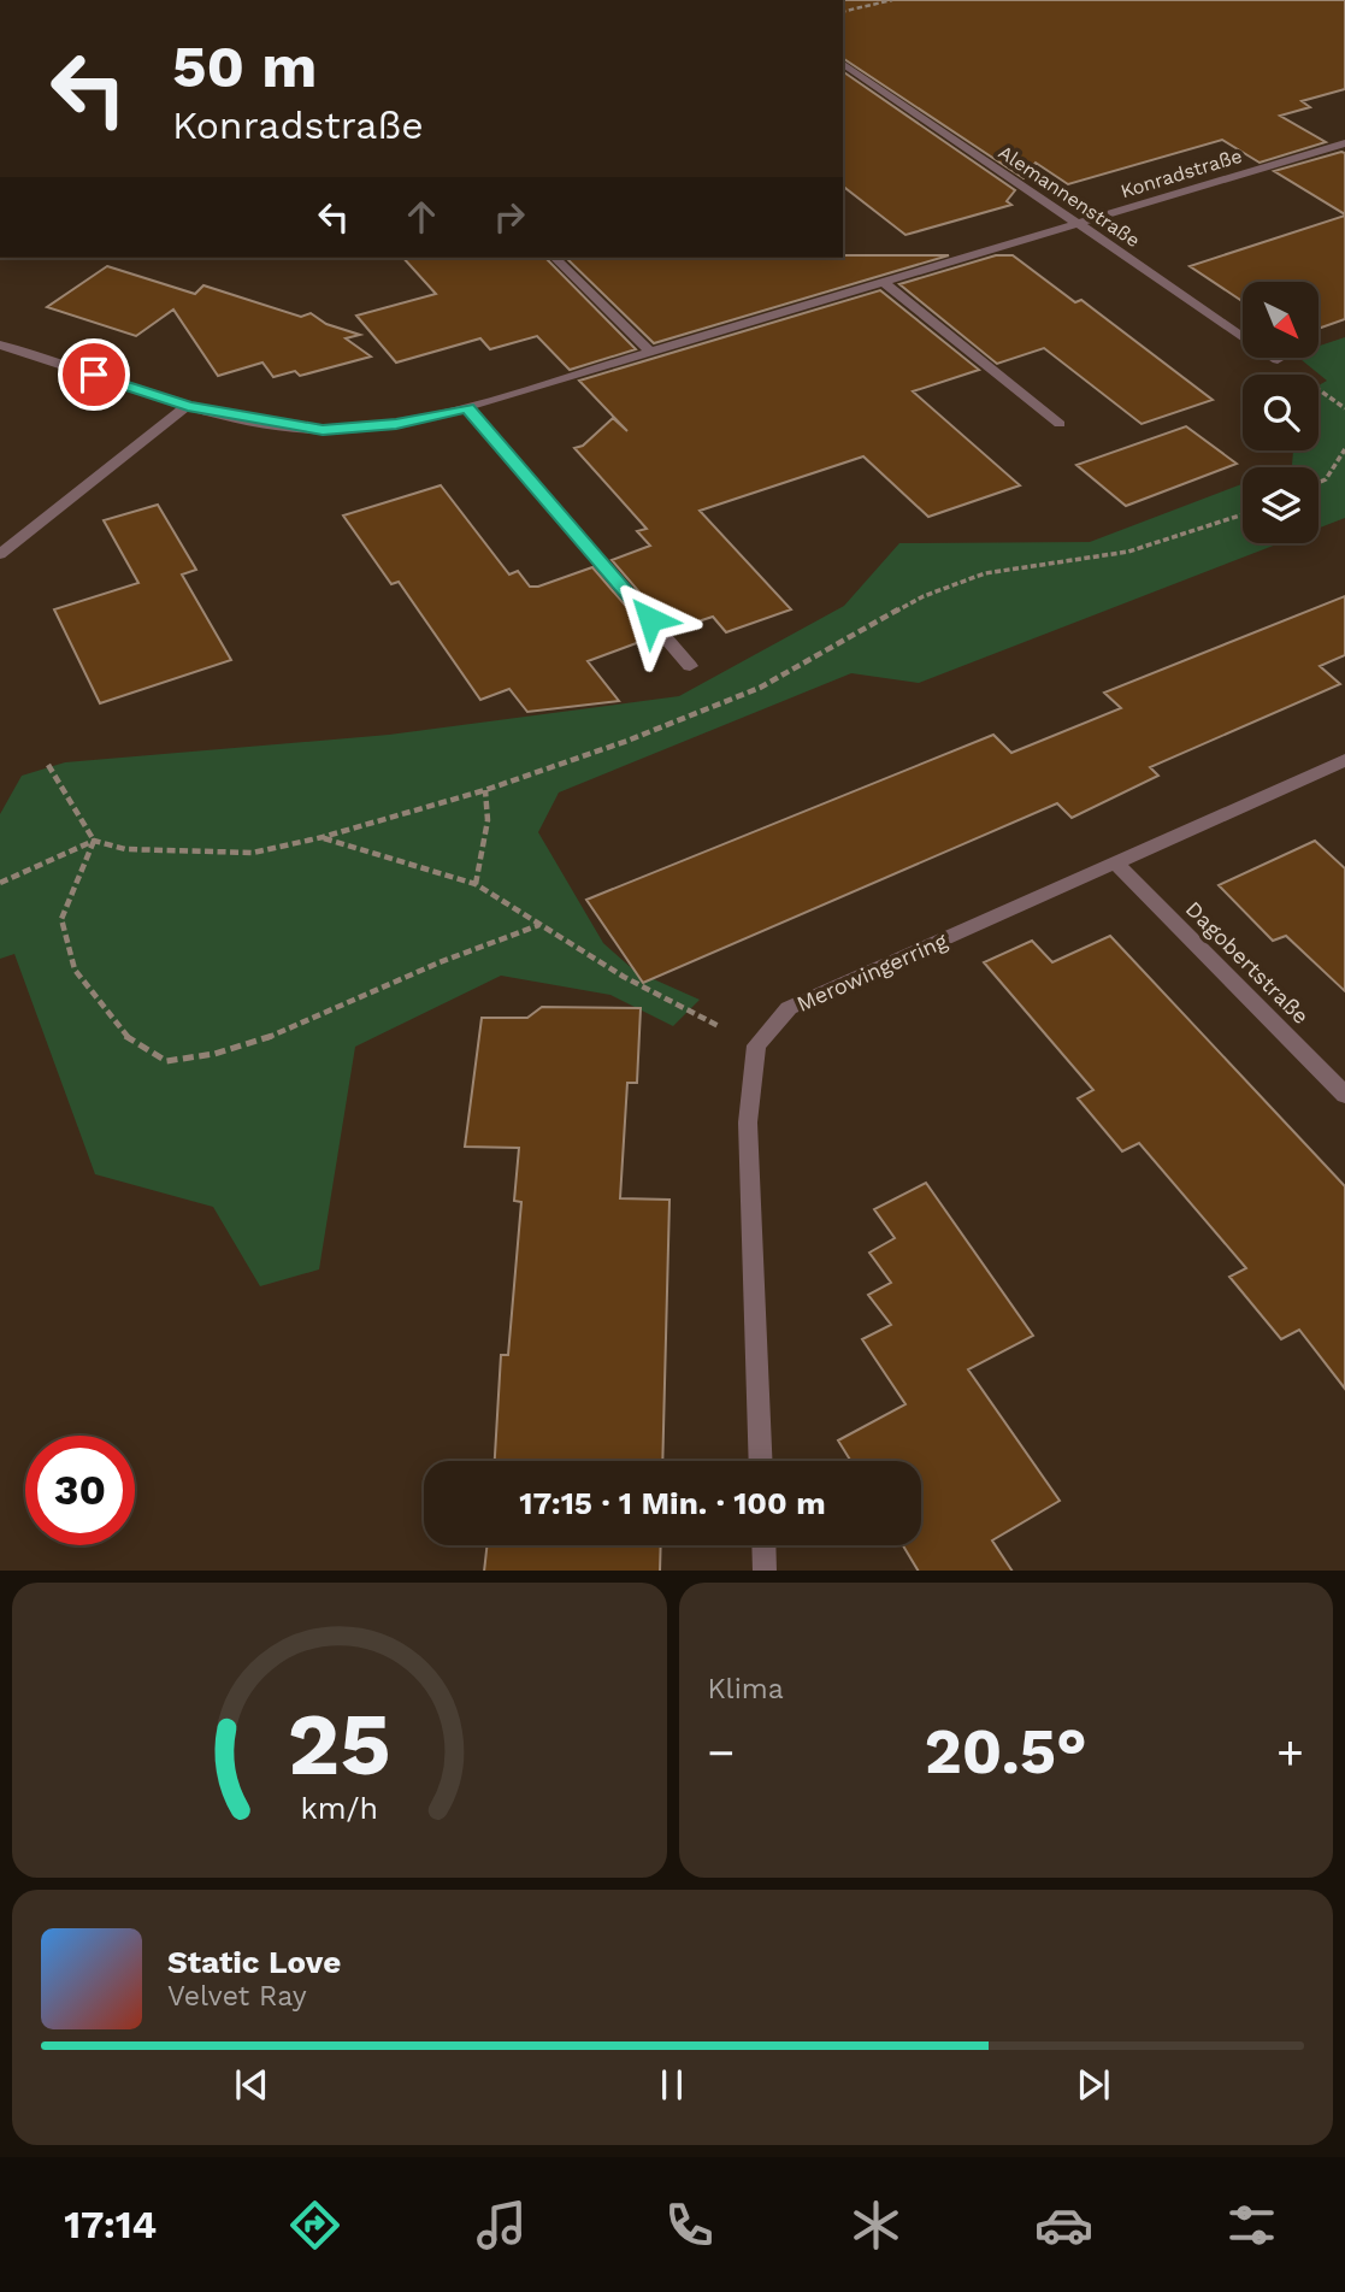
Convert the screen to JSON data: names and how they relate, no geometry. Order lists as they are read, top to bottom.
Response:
{
  "streets": {
    "street": [
      "Konradstraße",
      "Alemannenstraße",
      "Dagobertstraße",
      "Merowingerring"
    ]
  },
  "crossings": [
    ["Konradstraße", "Alemannenstraße"],
    ["Dagobertstraße", "Merowingerring"]
  ],
  "north": "bottom right",
  "page": {
    "turn": ["50 m", "Konradstraße"],
    "limit": "30",
    "trip": "17:15 · 1 Min. · 100 m",
    "tile": "Klima",
    "heat": ["−", "20.5°", "+"],
    "song": ["Static Love", "Velvet Ray"],
    "tabs": "17:14",
    "gauge": ["25", "km/h"]
  }
}
